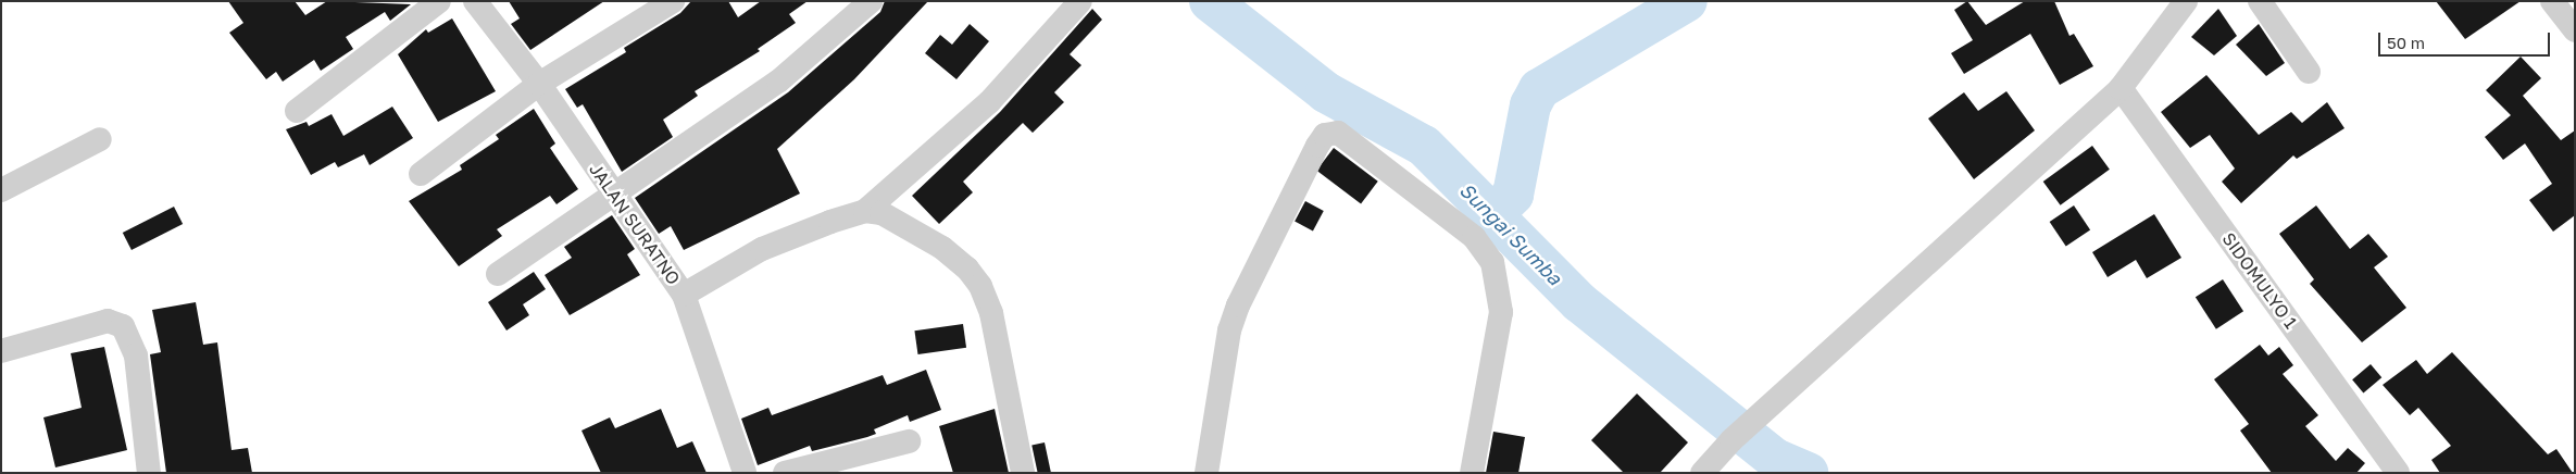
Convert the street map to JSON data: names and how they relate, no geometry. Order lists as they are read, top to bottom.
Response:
{
  "streets": {
    "street": ["JALAN SURATNO", "SIDOMULYO 1"]
  },
  "water": ["Sungai Sumba"],
  "scale_bar": "50 m"
}
